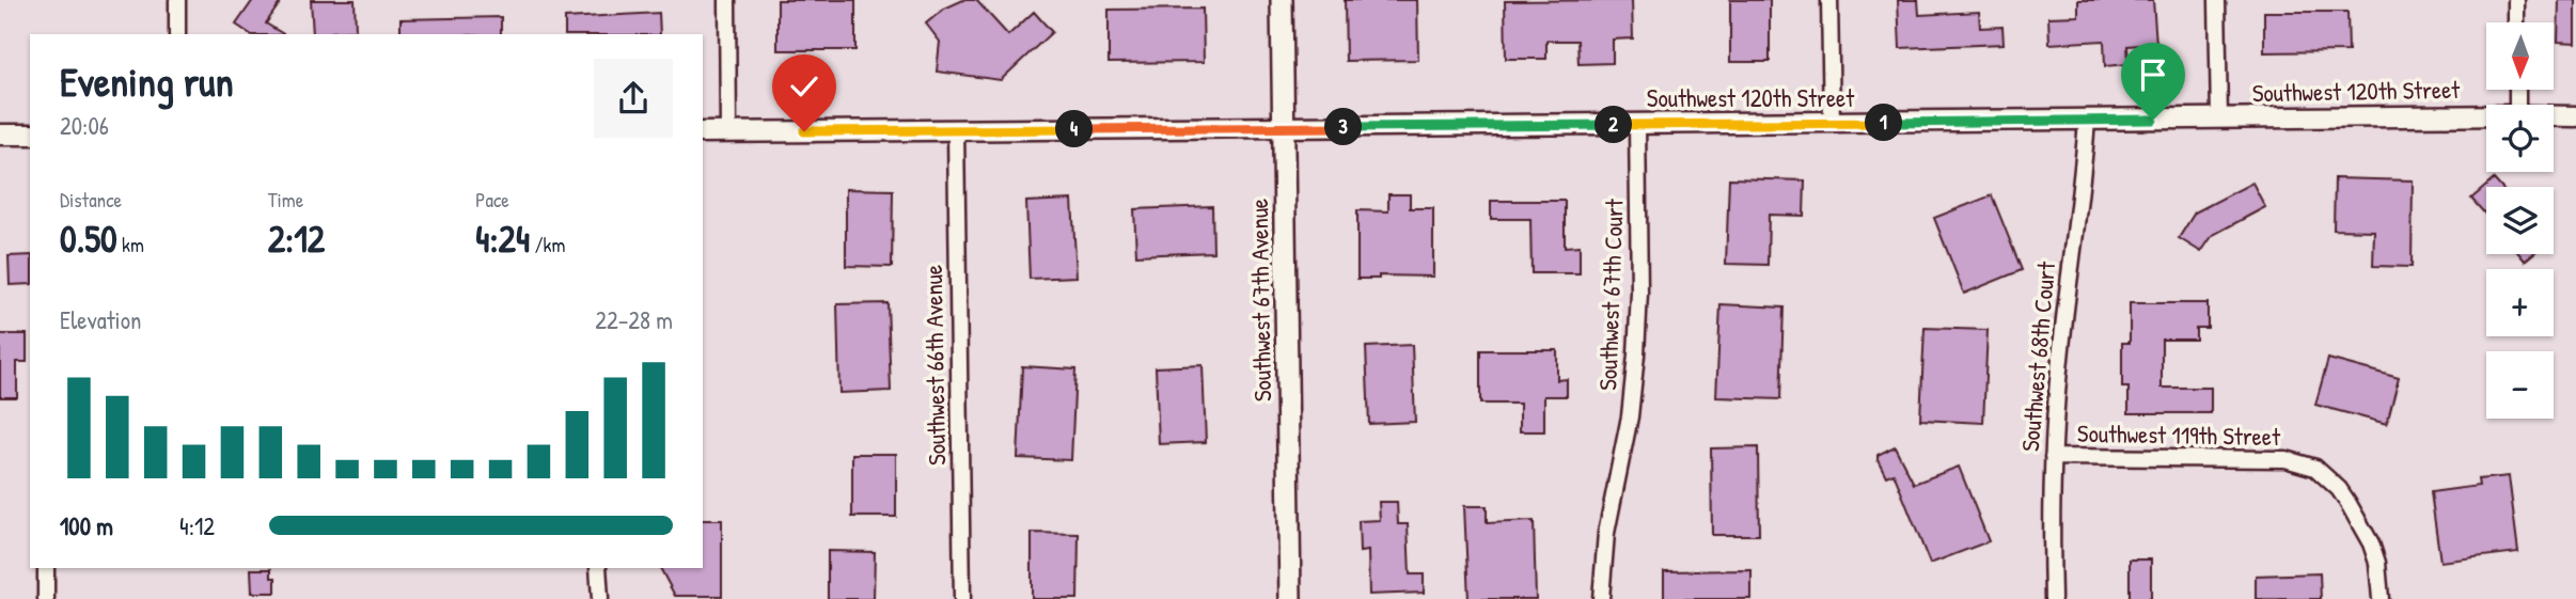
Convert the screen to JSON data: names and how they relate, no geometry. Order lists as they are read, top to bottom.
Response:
{
  "streets": {
    "main road": ["Southwest 67th Avenue"],
    "street": [
      "Southwest 120th Street",
      "Southwest 67th Court",
      "Southwest 68th Court",
      "Southwest 66th Avenue",
      "Southwest 119th Street"
    ]
  },
  "crossings": [
    ["Southwest 120th Street", "Southwest 67th Court"],
    ["Southwest 120th Street", "Southwest 67th Avenue"],
    ["Southwest 120th Street", "Southwest 68th Court"],
    ["Southwest 120th Street", "Southwest 66th Avenue"],
    ["Southwest 68th Court", "Southwest 119th Street"]
  ],
  "north": "bottom",
  "page": {
    "map_buttons": ["+", "−"],
    "heading": ["Evening run", "20:06"],
    "pins": [
      "1",
      "2",
      "3",
      "4"
    ],
    "stats": [
      ["Distance", "0.50 km"],
      ["Time", "2:12"],
      ["Pace", "4:24 /km"]
    ],
    "chart": ["Elevation", "22–28 m"],
    "list": [
      {
        "name": "100 m",
        "note": "4:12"
      }
    ]
  }
}
